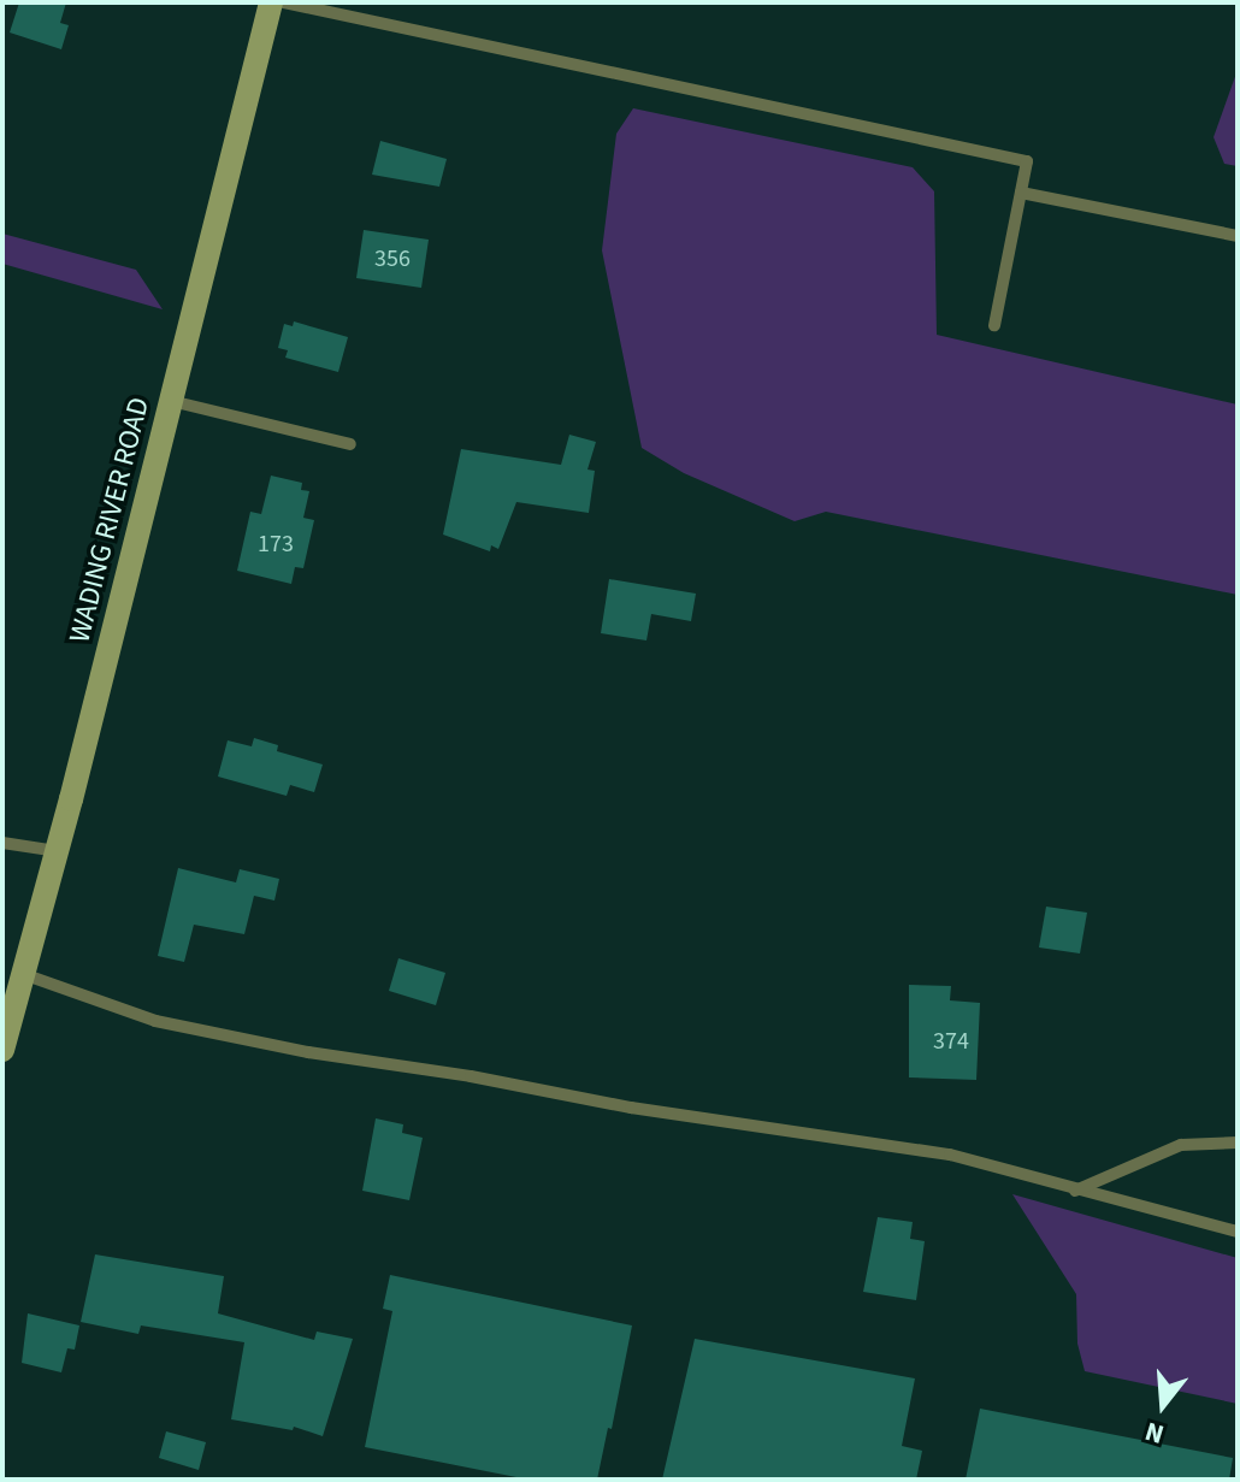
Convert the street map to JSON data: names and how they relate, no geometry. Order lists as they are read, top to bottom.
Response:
{
  "streets": {
    "main road": ["WADING RIVER ROAD"]
  },
  "house_numbers": ["356", "173", "374"],
  "north": "bottom"
}
